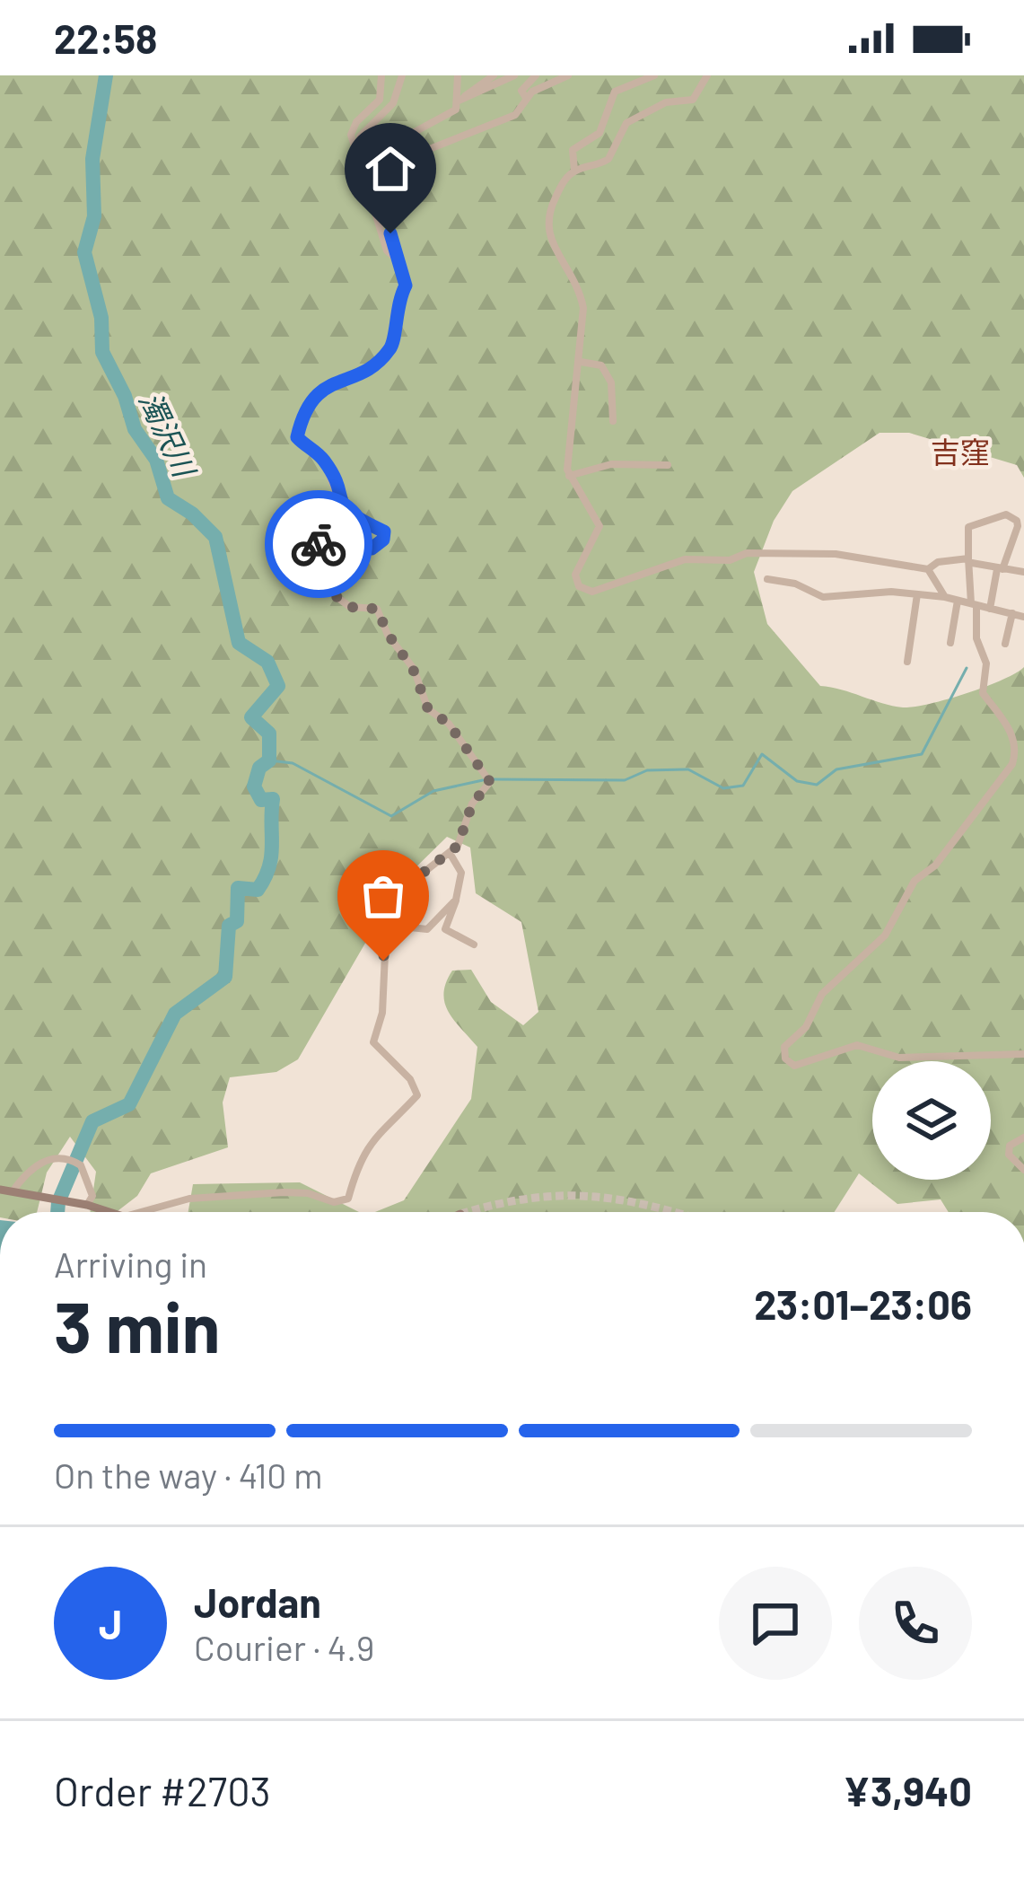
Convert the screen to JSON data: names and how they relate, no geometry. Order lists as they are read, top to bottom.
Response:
{
  "districts": ["吉窪"],
  "water": ["濁沢川"],
  "page": {
    "status": "22:58",
    "heading": ["3 min", "Arriving in", "23:01–23:06"],
    "panel": [
      "Jordan",
      "Courier · 4.9",
      "Order #2703",
      "¥3,940"
    ],
    "bar": "On the way · 410 m",
    "round": "J"
  }
}
